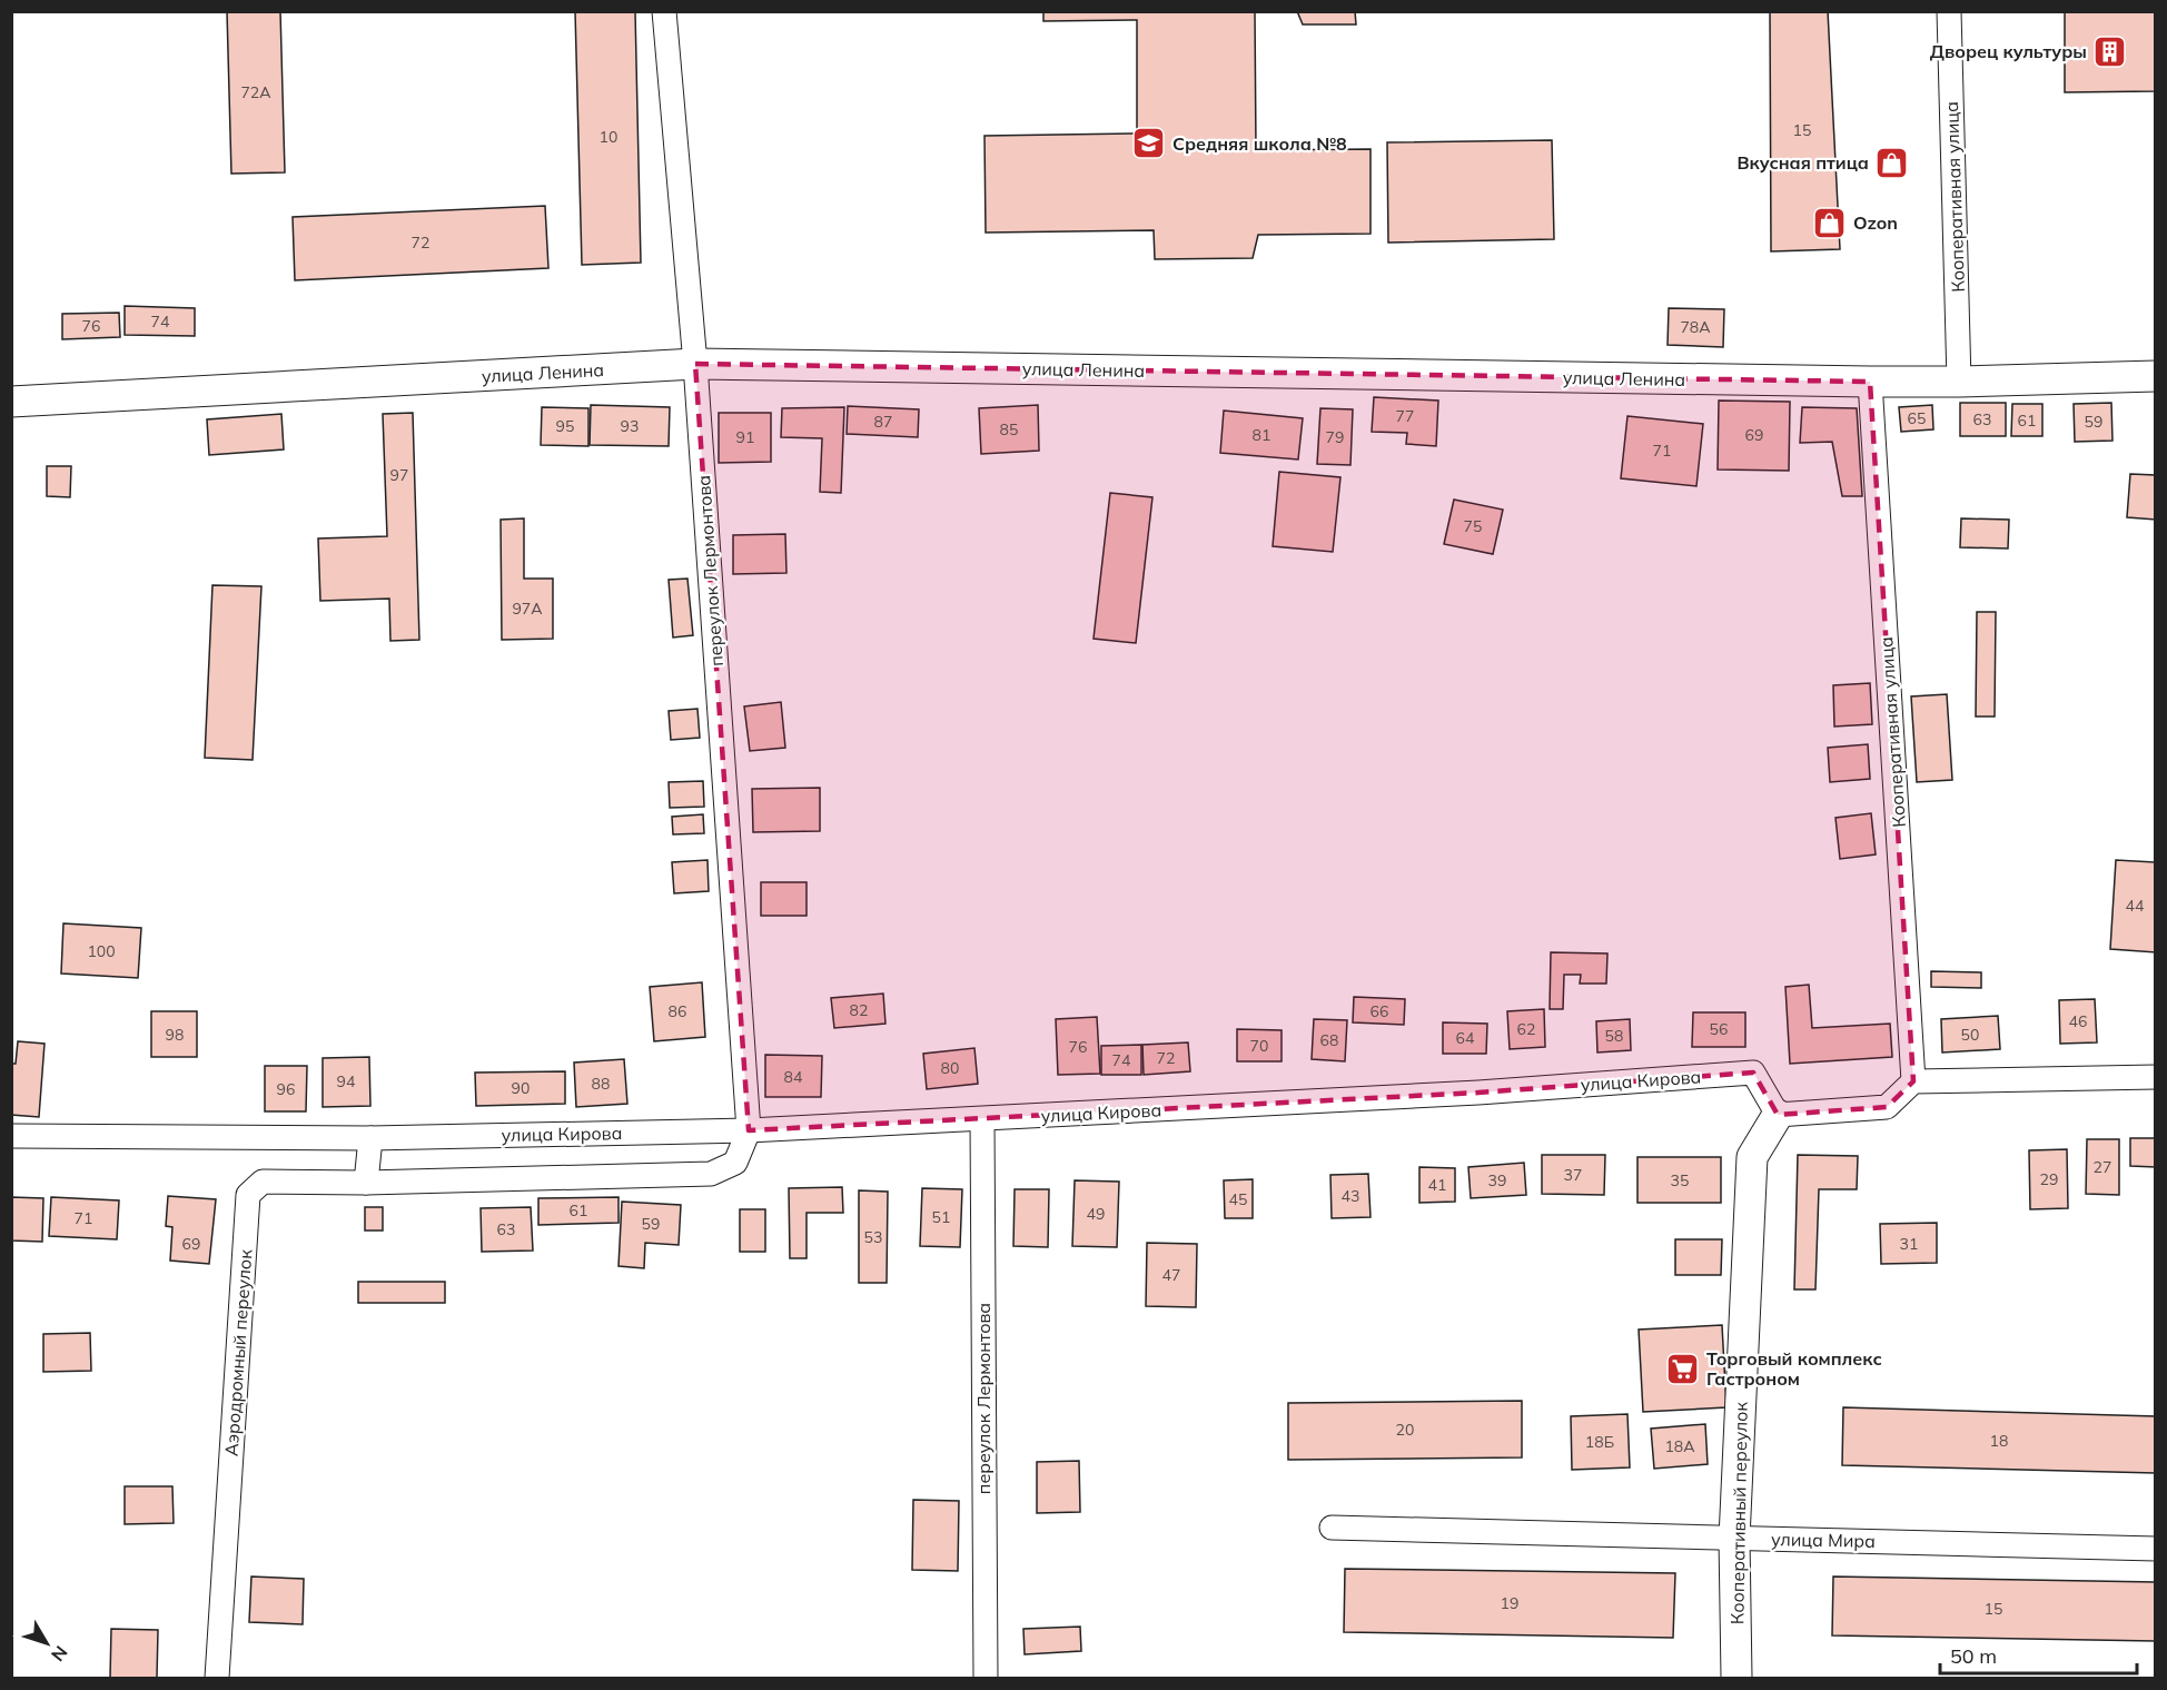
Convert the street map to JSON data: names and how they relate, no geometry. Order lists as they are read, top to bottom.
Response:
{
  "streets": {
    "street": [
      "Кооперативная улица",
      "улица Ленина",
      "переулок Лермонтова",
      "улица Кирова",
      "Аэродромный переулок",
      "Кооперативный переулок",
      "улица Мира"
    ]
  },
  "crossings": [
    ["Кооперативная улица", "улица Ленина"],
    ["улица Ленина", "переулок Лермонтова"],
    ["переулок Лермонтова", "улица Кирова"],
    ["переулок Лермонтова", "Аэродромный переулок"],
    ["улица Кирова", "Аэродромный переулок"],
    ["улица Кирова", "Кооперативный переулок"],
    ["Кооперативный переулок", "улица Мира"]
  ],
  "places": {
    "building": ["Дворец культуры"],
    "school or university": ["Средняя школа №8"],
    "shop": ["Вкусная птица", "Ozon"],
    "supermarket": ["Торговый комплекс Гастроном"]
  },
  "house_numbers": [
    "72А",
    "15",
    "10",
    "72",
    "74",
    "76",
    "78А",
    "77",
    "65",
    "63",
    "61",
    "87",
    "59",
    "95",
    "93",
    "85",
    "81",
    "69",
    "91",
    "79",
    "71",
    "97",
    "75",
    "97А",
    "44",
    "100",
    "82",
    "86",
    "66",
    "46",
    "62",
    "56",
    "98",
    "50",
    "58",
    "64",
    "68",
    "70",
    "76",
    "72",
    "74",
    "80",
    "84",
    "94",
    "88",
    "90",
    "96",
    "27",
    "37",
    "29",
    "39",
    "35",
    "41",
    "43",
    "45",
    "61",
    "49",
    "51",
    "71",
    "59",
    "63",
    "53",
    "69",
    "31",
    "47",
    "20",
    "18",
    "18Б",
    "18А",
    "19",
    "15"
  ],
  "scale_bar": "50 m",
  "north": "bottom right"
}
